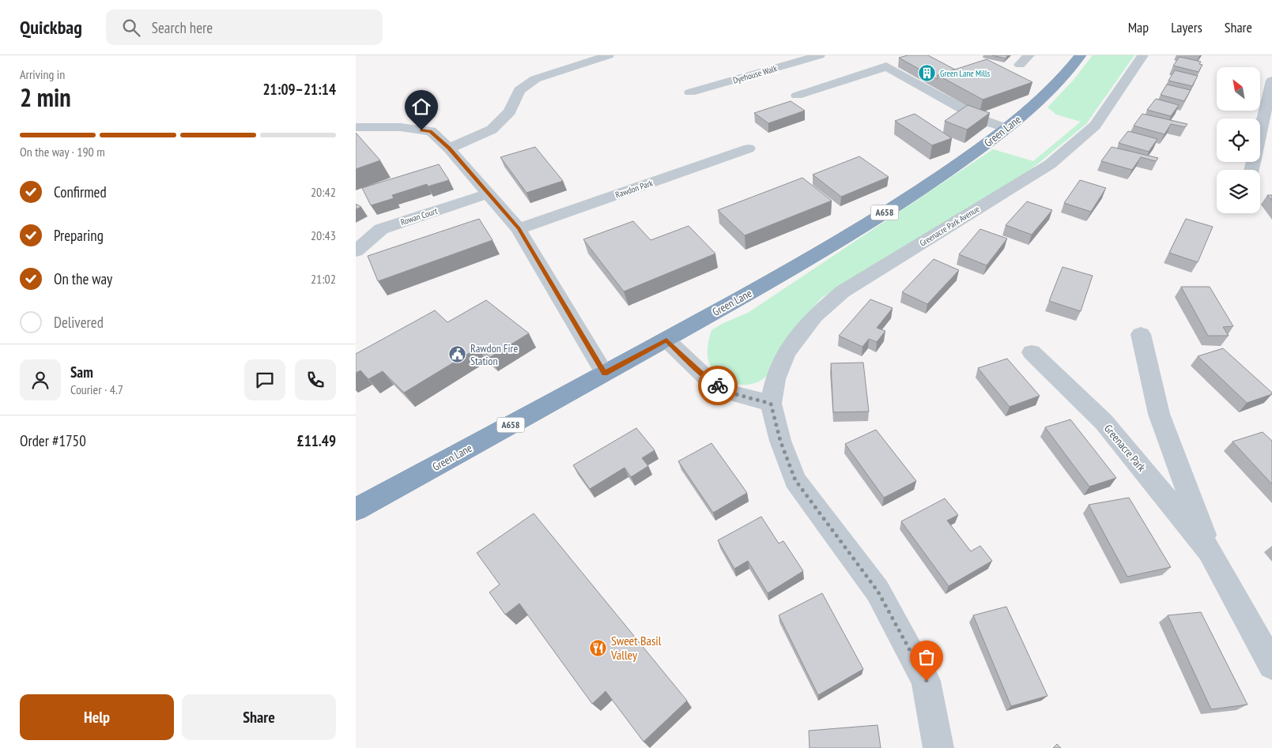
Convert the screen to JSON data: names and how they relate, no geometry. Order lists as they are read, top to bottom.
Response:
{
  "streets": {
    "highway": ["Green Lane", "A658"],
    "street": [
      "Dyehouse Walk",
      "Rawdon Park",
      "Rowan Court",
      "Greenacre Park Avenue",
      "Greenacre Park"
    ]
  },
  "places": {
    "building": ["Green Lane Mills"],
    "public building": ["Rawdon Fire Station"],
    "restaurant": ["Sweet Basil Valley"]
  },
  "north": "top left",
  "page": {
    "header": "Quickbag",
    "search": "Search here",
    "nav": ["Map", "Layers", "Share"],
    "heading": ["2 min", "Arriving in", "21:09–21:14"],
    "panel": [
      "Sam",
      "Courier · 4.7",
      "Order #1750",
      "£11.49"
    ],
    "bar": "On the way · 190 m",
    "list": [
      ["Confirmed", "20:42"],
      ["Preparing", "20:43"],
      ["On the way", "21:02"],
      "Delivered"
    ],
    "buttons": ["Help", "Share"]
  }
}
